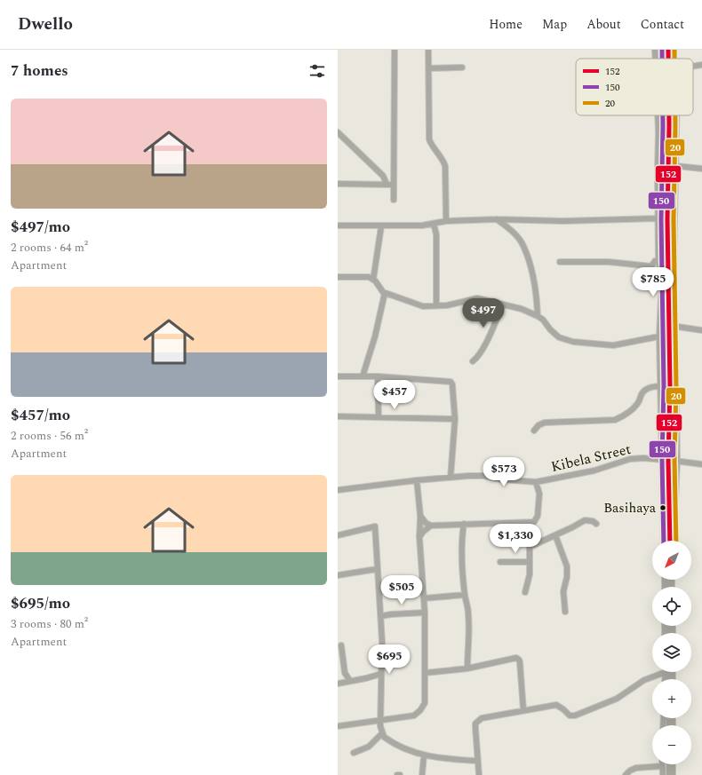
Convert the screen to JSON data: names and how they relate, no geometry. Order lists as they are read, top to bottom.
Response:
{
  "streets": {
    "street": ["Kibela Street"]
  },
  "places": ["Basihaya"],
  "lines": ["transit line 152", "transit line 150", "transit line 20"],
  "legend": ["152", "150", "20"],
  "north": "bottom left",
  "page": {
    "header": "Dwello",
    "nav": [
      "Home",
      "Map",
      "About",
      "Contact"
    ],
    "heading": "7 homes",
    "list": [
      {
        "name": "$497/mo",
        "note": "2 rooms · 64 m² · Apartment"
      },
      {
        "name": "$457/mo",
        "note": "2 rooms · 56 m² · Apartment"
      },
      {
        "name": "$695/mo",
        "note": "3 rooms · 80 m² · Apartment"
      }
    ],
    "price": [
      "$785",
      "$497",
      "$457",
      "$573",
      "$1,330",
      "$505",
      "$695"
    ],
    "map_buttons": ["+", "−"]
  }
}
